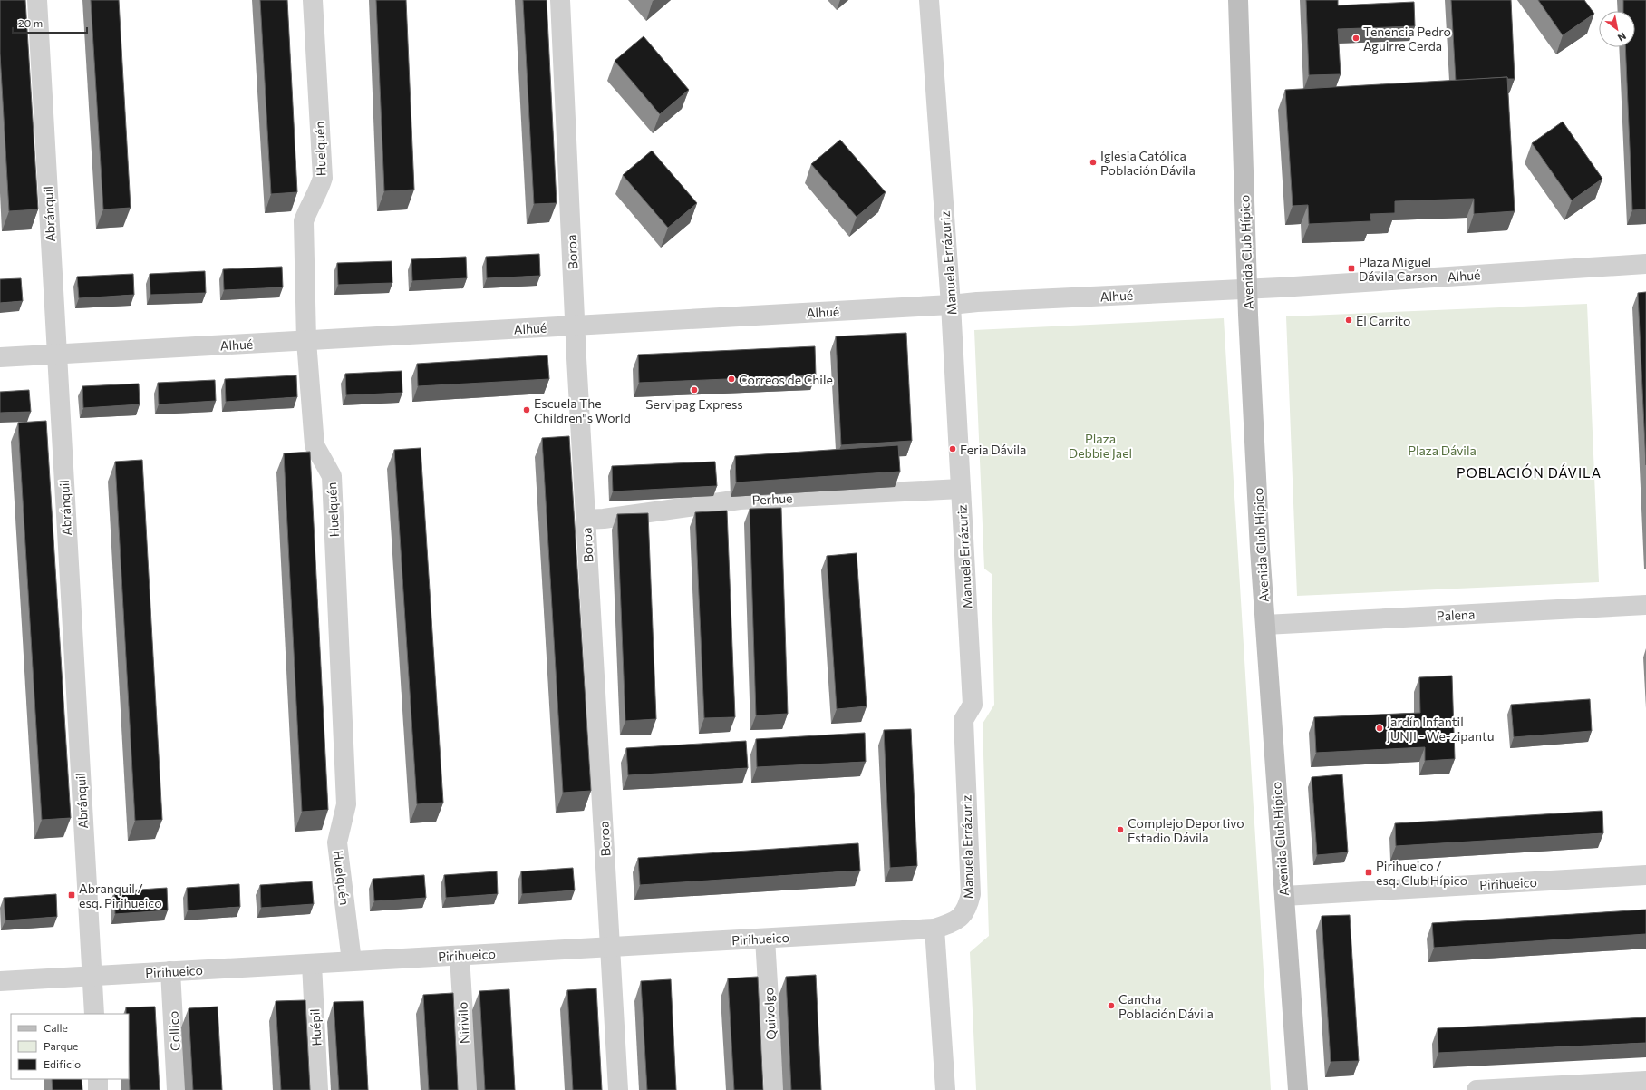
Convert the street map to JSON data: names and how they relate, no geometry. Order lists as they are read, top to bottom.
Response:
{
  "streets": {
    "street": [
      "Huelquén",
      "Abránquil",
      "Boroa",
      "Avenida Club Hípico",
      "Manuela Errázuriz",
      "Alhué",
      "Perhue",
      "Palena",
      "Pirihueico",
      "Quivolgo",
      "Nirivilo",
      "Huépil",
      "Collico"
    ]
  },
  "crossings": [
    ["Huelquén", "Alhué"],
    ["Huelquén", "Pirihueico"],
    ["Abránquil", "Alhué"],
    ["Abránquil", "Pirihueico"],
    ["Boroa", "Alhué"],
    ["Boroa", "Perhue"],
    ["Boroa", "Pirihueico"],
    ["Avenida Club Hípico", "Alhué"],
    ["Avenida Club Hípico", "Palena"],
    ["Avenida Club Hípico", "Pirihueico"],
    ["Manuela Errázuriz", "Alhué"],
    ["Manuela Errázuriz", "Perhue"],
    ["Manuela Errázuriz", "Pirihueico"],
    ["Pirihueico", "Quivolgo"],
    ["Pirihueico", "Nirivilo"],
    ["Pirihueico", "Huépil"],
    ["Pirihueico", "Collico"]
  ],
  "districts": ["POBLACIÓN DÁVILA"],
  "parks": ["Plaza Debbie Jael", "Plaza Dávila"],
  "places": {
    "other": [
      "Tenencia Pedro Aguirre Cerda",
      "Iglesia Católica Población Dávila",
      "El Carrito",
      "Correos de Chile",
      "Servipag Express",
      "Escuela The Children\"s World",
      "Feria Dávila",
      "Jardín Infantil JUNJI - We-zipantu",
      "Complejo Deportivo Estadio Dávila",
      "Cancha Población Dávila"
    ],
    "transit": ["Plaza Miguel Dávila Carson", "Pirihueico / esq. Club Hípico", "Abranquil / esq. Pirihueico"]
  },
  "legend": ["Calle", "Parque", "Edificio"],
  "scale_bar": "20 m",
  "north": "bottom right"
}
